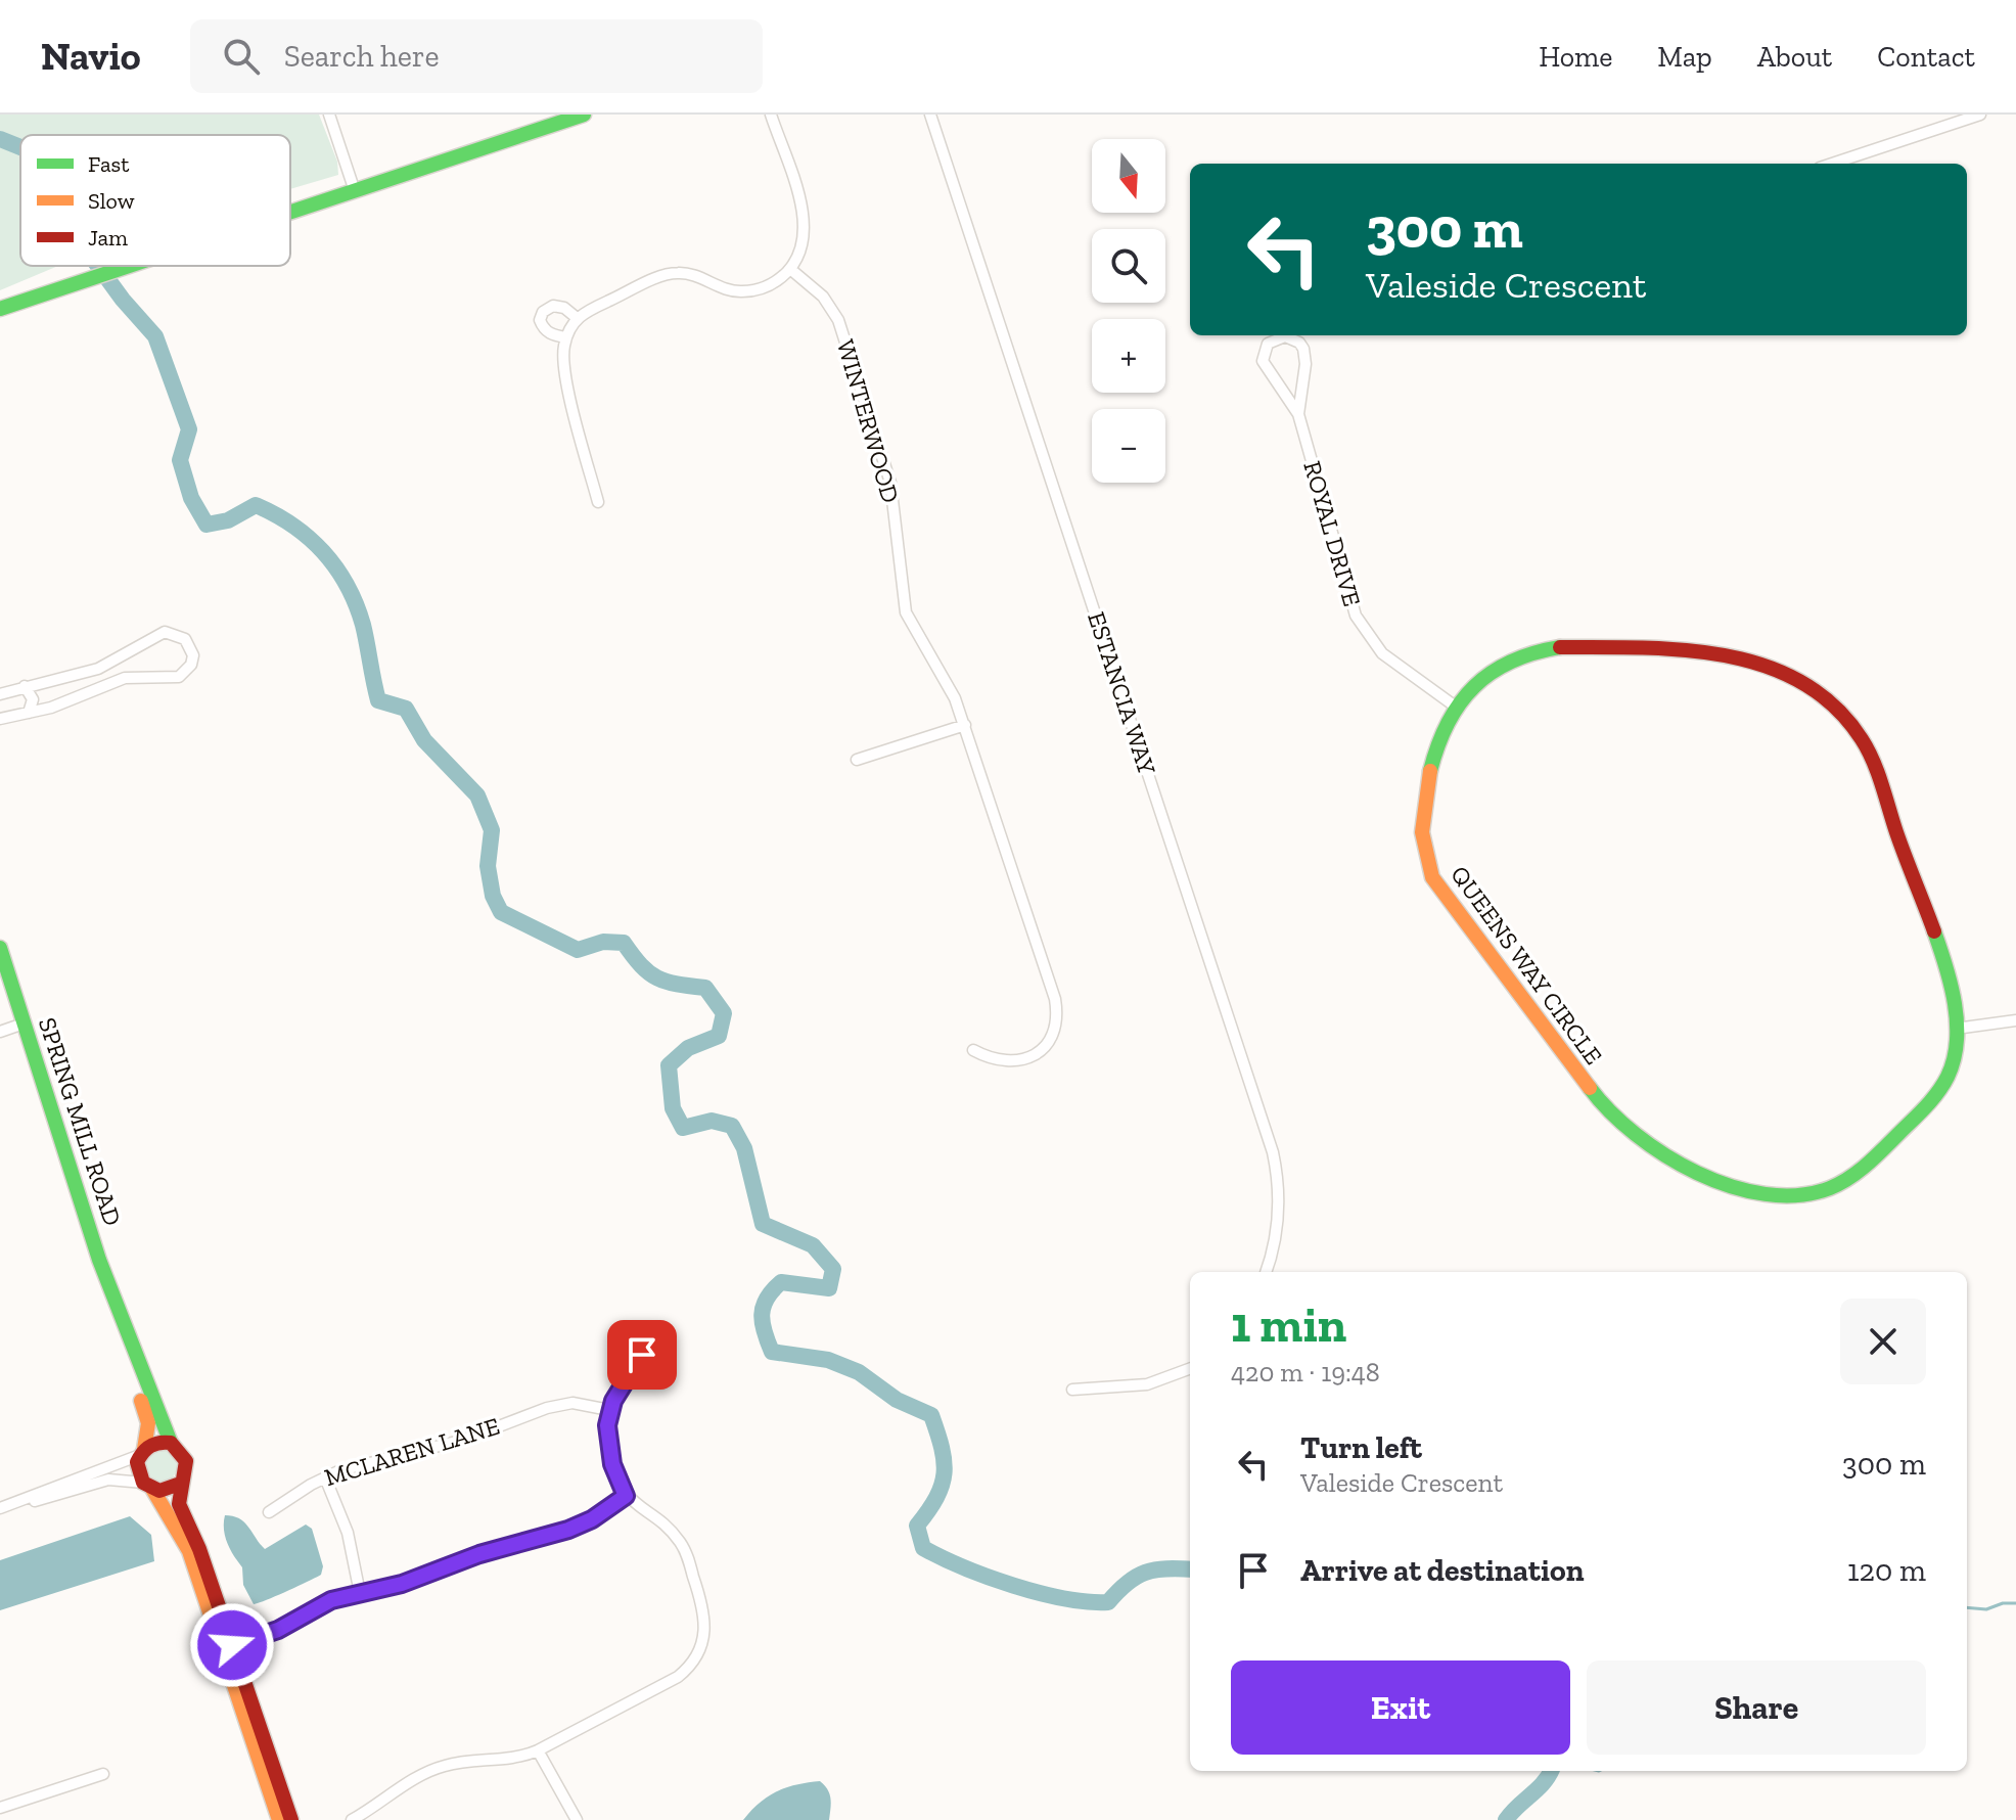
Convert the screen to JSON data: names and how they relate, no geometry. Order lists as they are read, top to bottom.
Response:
{
  "streets": {
    "street": [
      "WINTERWOOD",
      "ROYAL DRIVE",
      "ESTANCIA WAY",
      "QUEENS WAY CIRCLE",
      "SPRING MILL ROAD",
      "MCLAREN LANE"
    ]
  },
  "crossings": [
    ["ROYAL DRIVE", "QUEENS WAY CIRCLE"]
  ],
  "legend": ["Fast", "Slow", "Jam"],
  "north": "bottom",
  "page": {
    "header": "Navio",
    "search": "Search here",
    "nav": [
      "Home",
      "Map",
      "About",
      "Contact"
    ],
    "map_buttons": ["+", "−"],
    "turn": ["300 m", "Valeside Crescent"],
    "heading": ["1 min", "420 m · 19:48"],
    "list": [
      {
        "name": "Turn left",
        "note": "Valeside Crescent",
        "value": "300 m"
      },
      {
        "name": "Arrive at destination",
        "value": "120 m"
      }
    ],
    "buttons": ["Exit", "Share"]
  }
}
